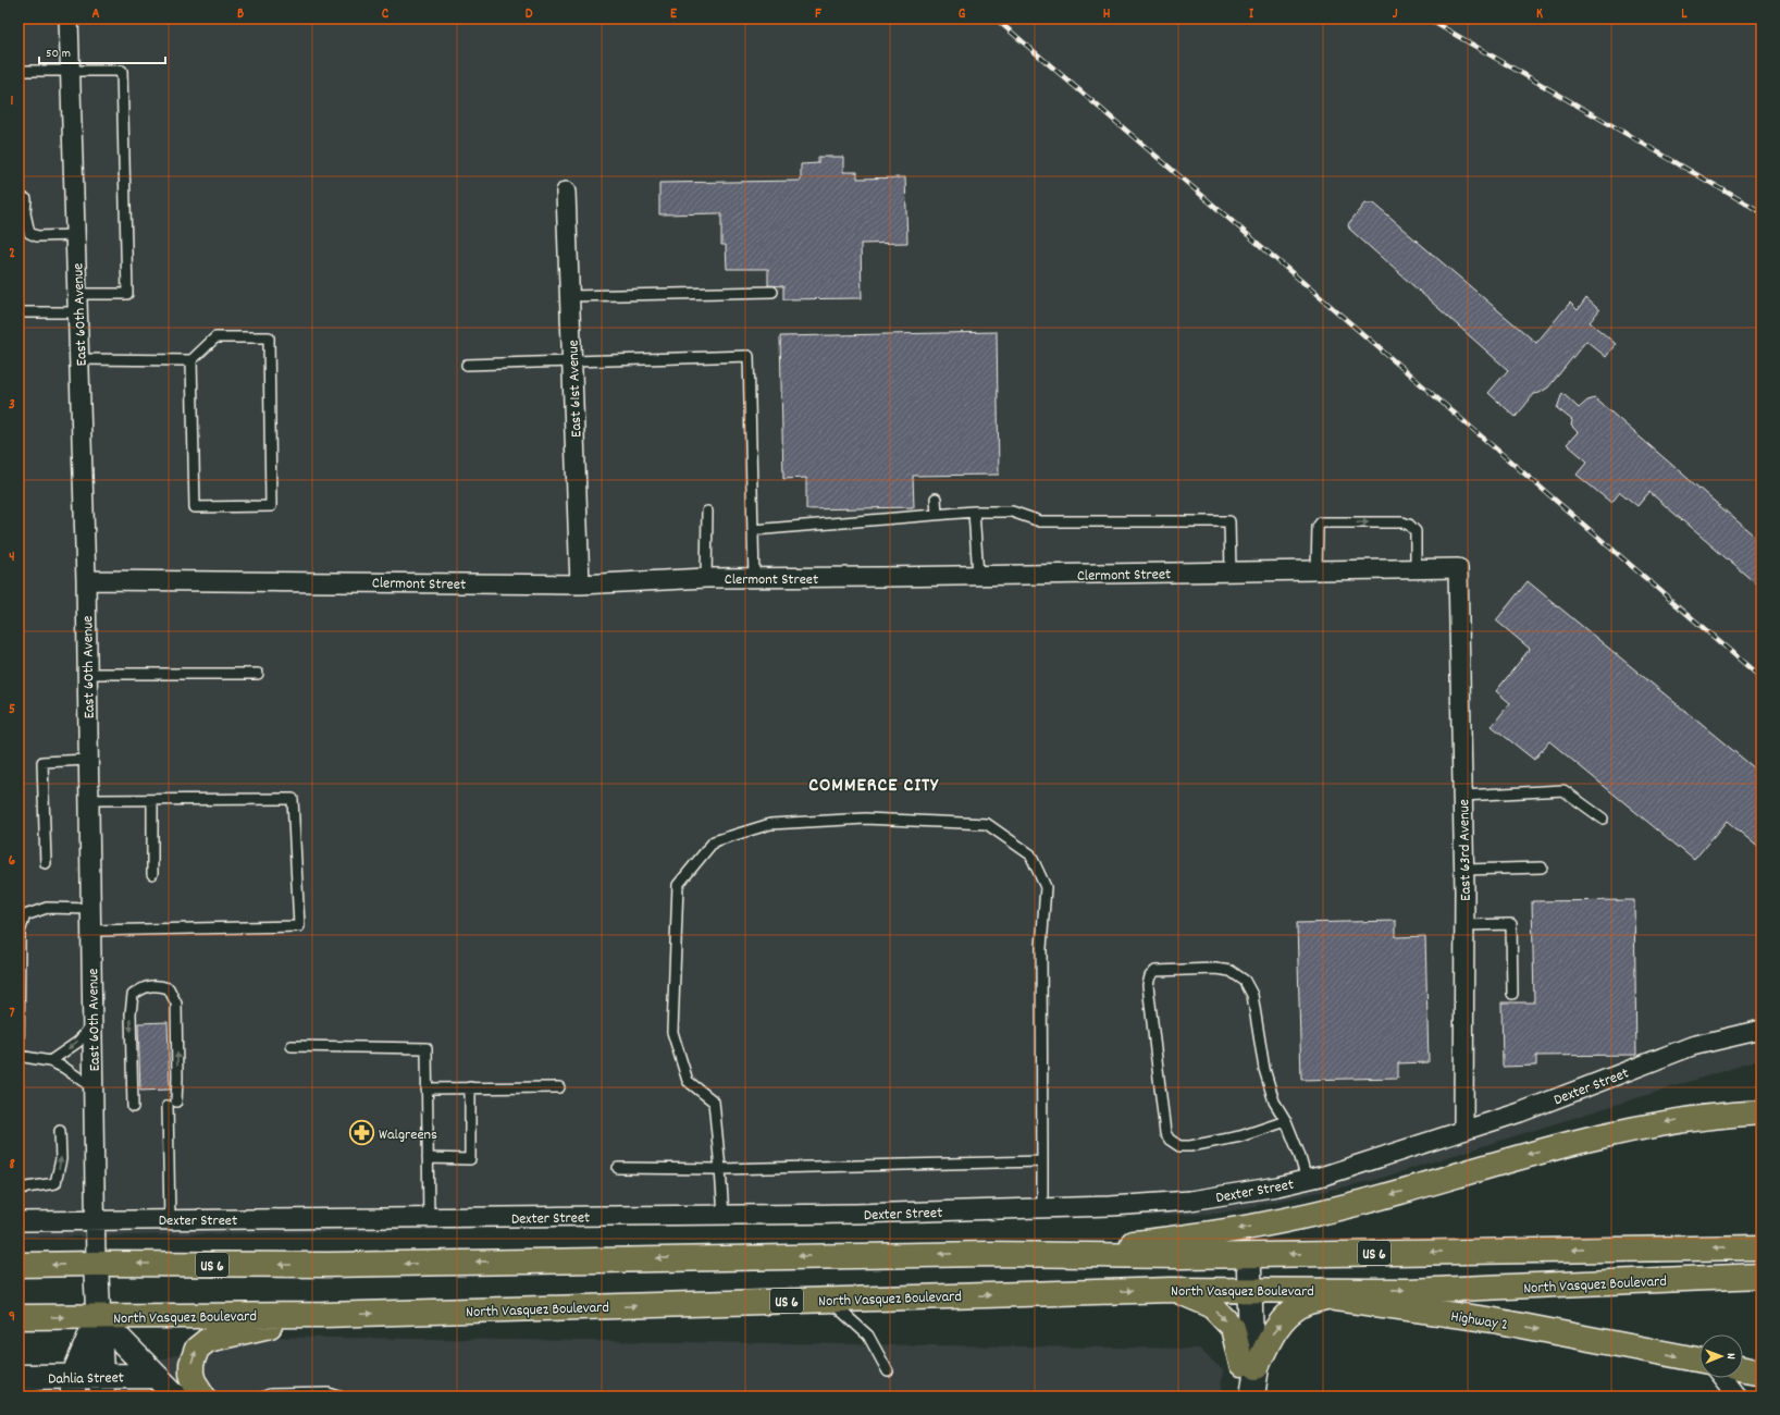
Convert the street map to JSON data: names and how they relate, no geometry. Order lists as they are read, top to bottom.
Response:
{
  "streets": {
    "main road": ["US 6", "North Vasquez Boulevard", "Highway 2"],
    "street": [
      "East 60th Avenue",
      "East 61st Avenue",
      "Clermont Street",
      "East 63rd Avenue",
      "Dexter Street",
      "Dahlia Street"
    ]
  },
  "crossings": [
    ["East 60th Avenue", "Clermont Street"],
    ["East 60th Avenue", "Dexter Street"],
    ["East 60th Avenue", "North Vasquez Boulevard"],
    ["East 60th Avenue", "Dahlia Street"],
    ["East 61st Avenue", "Clermont Street"],
    ["Clermont Street", "East 63rd Avenue"],
    ["East 63rd Avenue", "Dexter Street"],
    ["North Vasquez Boulevard", "Highway 2"]
  ],
  "districts": ["COMMERCE CITY"],
  "places": {
    "pharmacy": ["Walgreens"]
  },
  "scale_bar": "50 m",
  "north": "right",
  "grid": {
    "columns": [
      "A",
      "B",
      "C",
      "D",
      "E",
      "F",
      "G",
      "H",
      "I",
      "J",
      "K",
      "L"
    ],
    "rows": [
      "1",
      "2",
      "3",
      "4",
      "5",
      "6",
      "7",
      "8",
      "9"
    ]
  }
}
